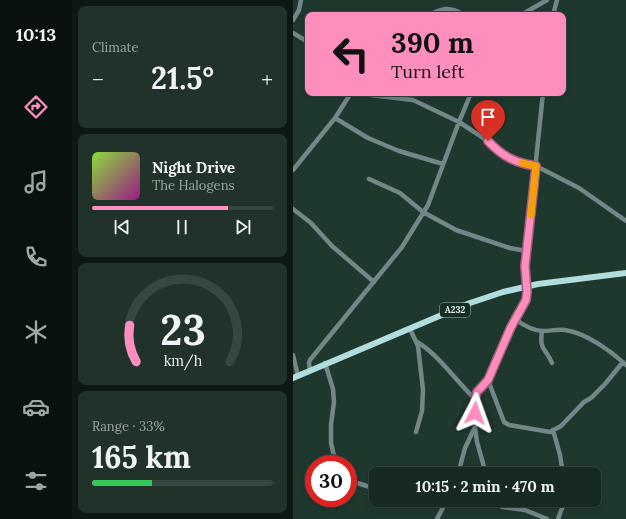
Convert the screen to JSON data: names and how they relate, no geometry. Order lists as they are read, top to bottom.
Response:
{
  "streets": {
    "main road": ["A232"]
  },
  "page": {
    "tabs": "10:13",
    "tile": [
      "Climate",
      ["Range · 33%", "165 km"]
    ],
    "turn": ["390 m", "Turn left"],
    "heat": ["−", "21.5°", "+"],
    "song": ["Night Drive", "The Halogens"],
    "limit": "30",
    "trip": "10:15 · 2 min · 470 m",
    "gauge": ["23", "km/h"]
  }
}
